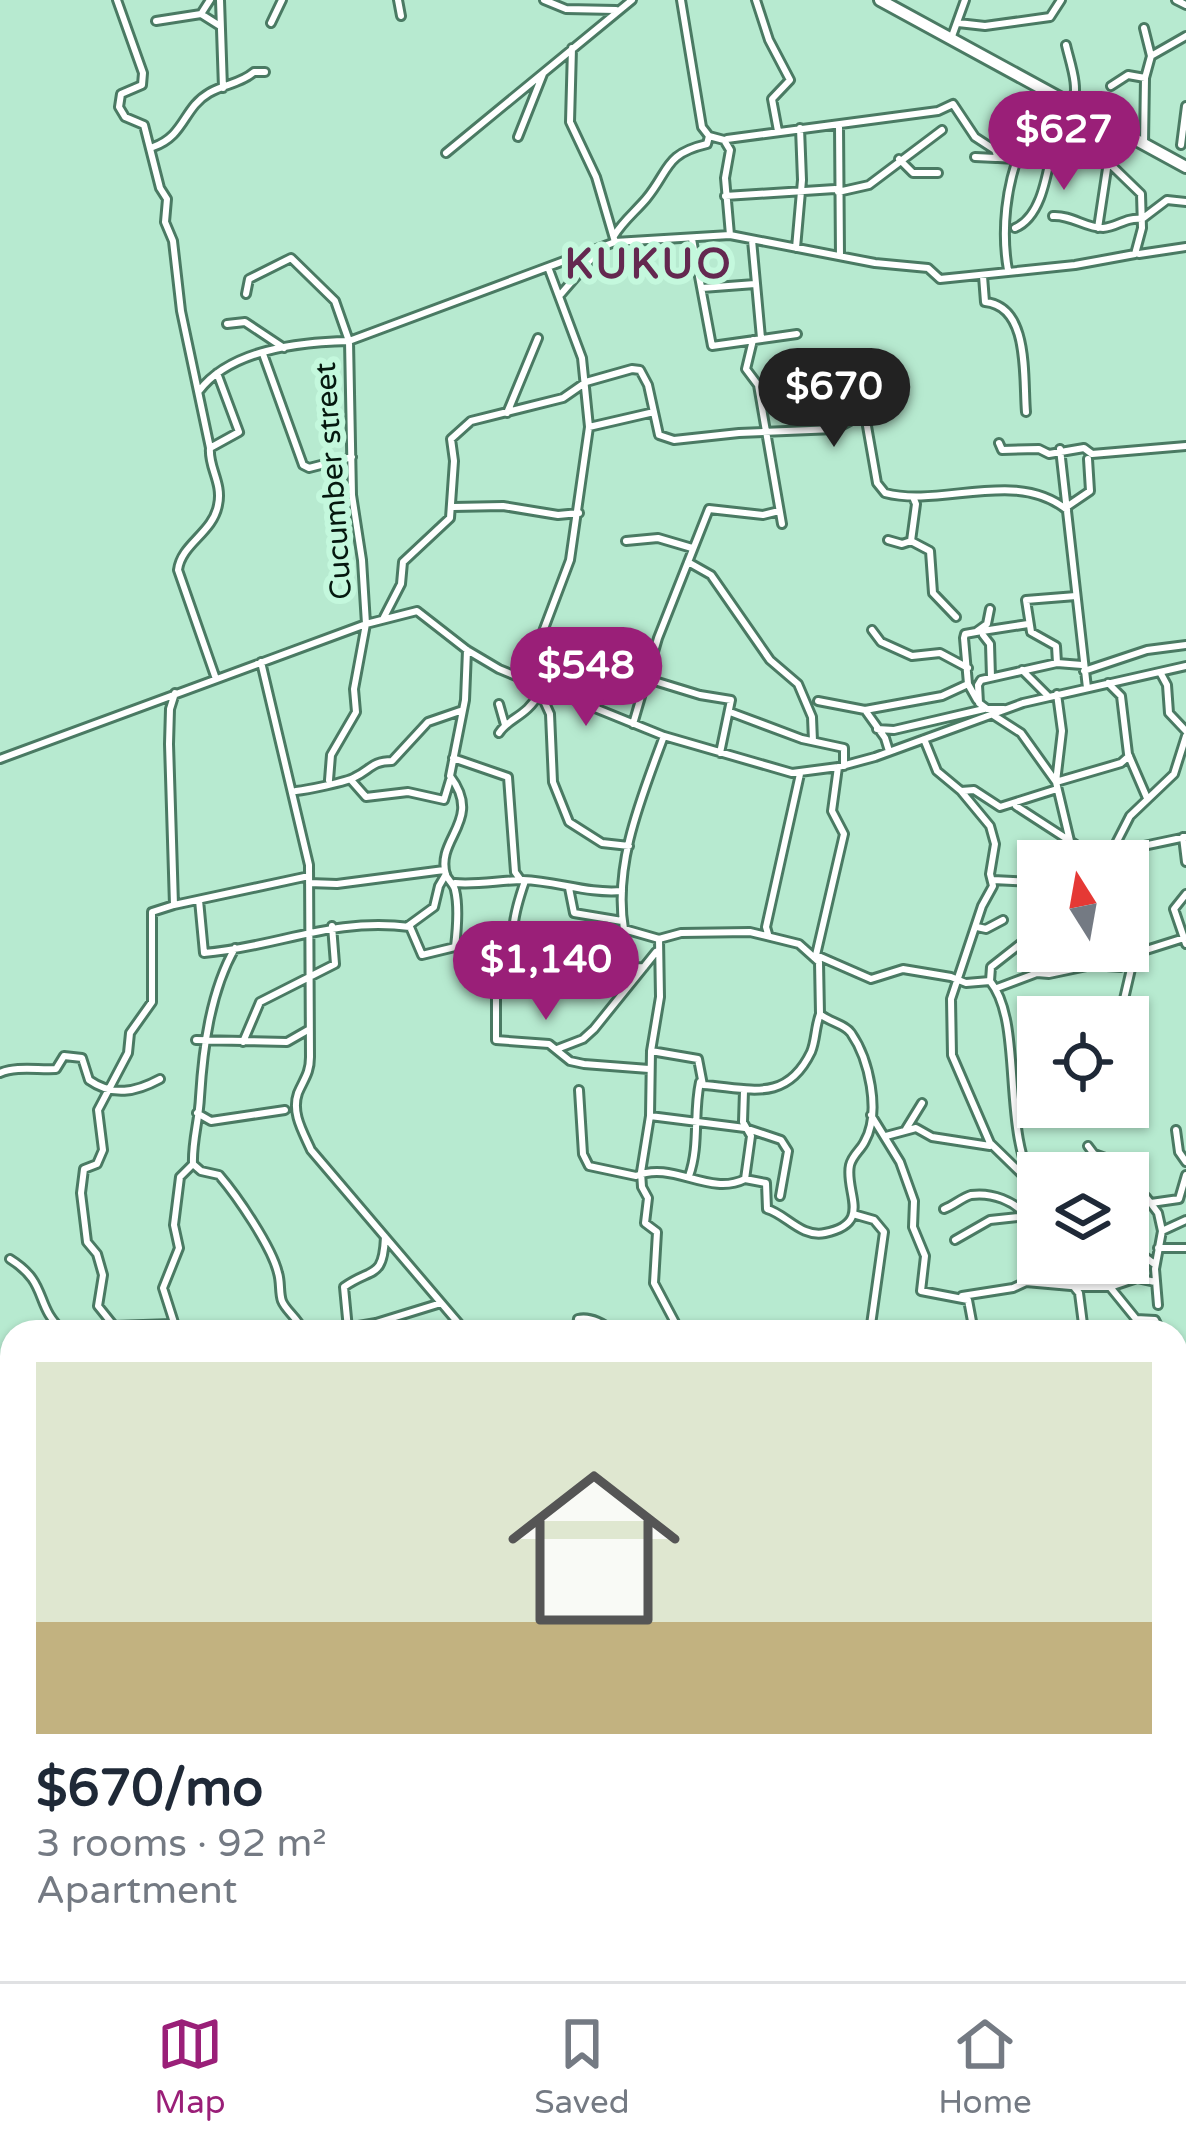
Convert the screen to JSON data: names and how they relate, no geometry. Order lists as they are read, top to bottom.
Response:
{
  "streets": {
    "street": ["Cucumber street"]
  },
  "districts": ["KUKUO"],
  "north": "top",
  "page": {
    "price": [
      "$627",
      "$670",
      "$548",
      "$1,140"
    ],
    "list": [
      {
        "name": "$670/mo",
        "note": "3 rooms · 92 m² · Apartment"
      }
    ],
    "tabs": ["Map", "Saved", "Home"]
  }
}
